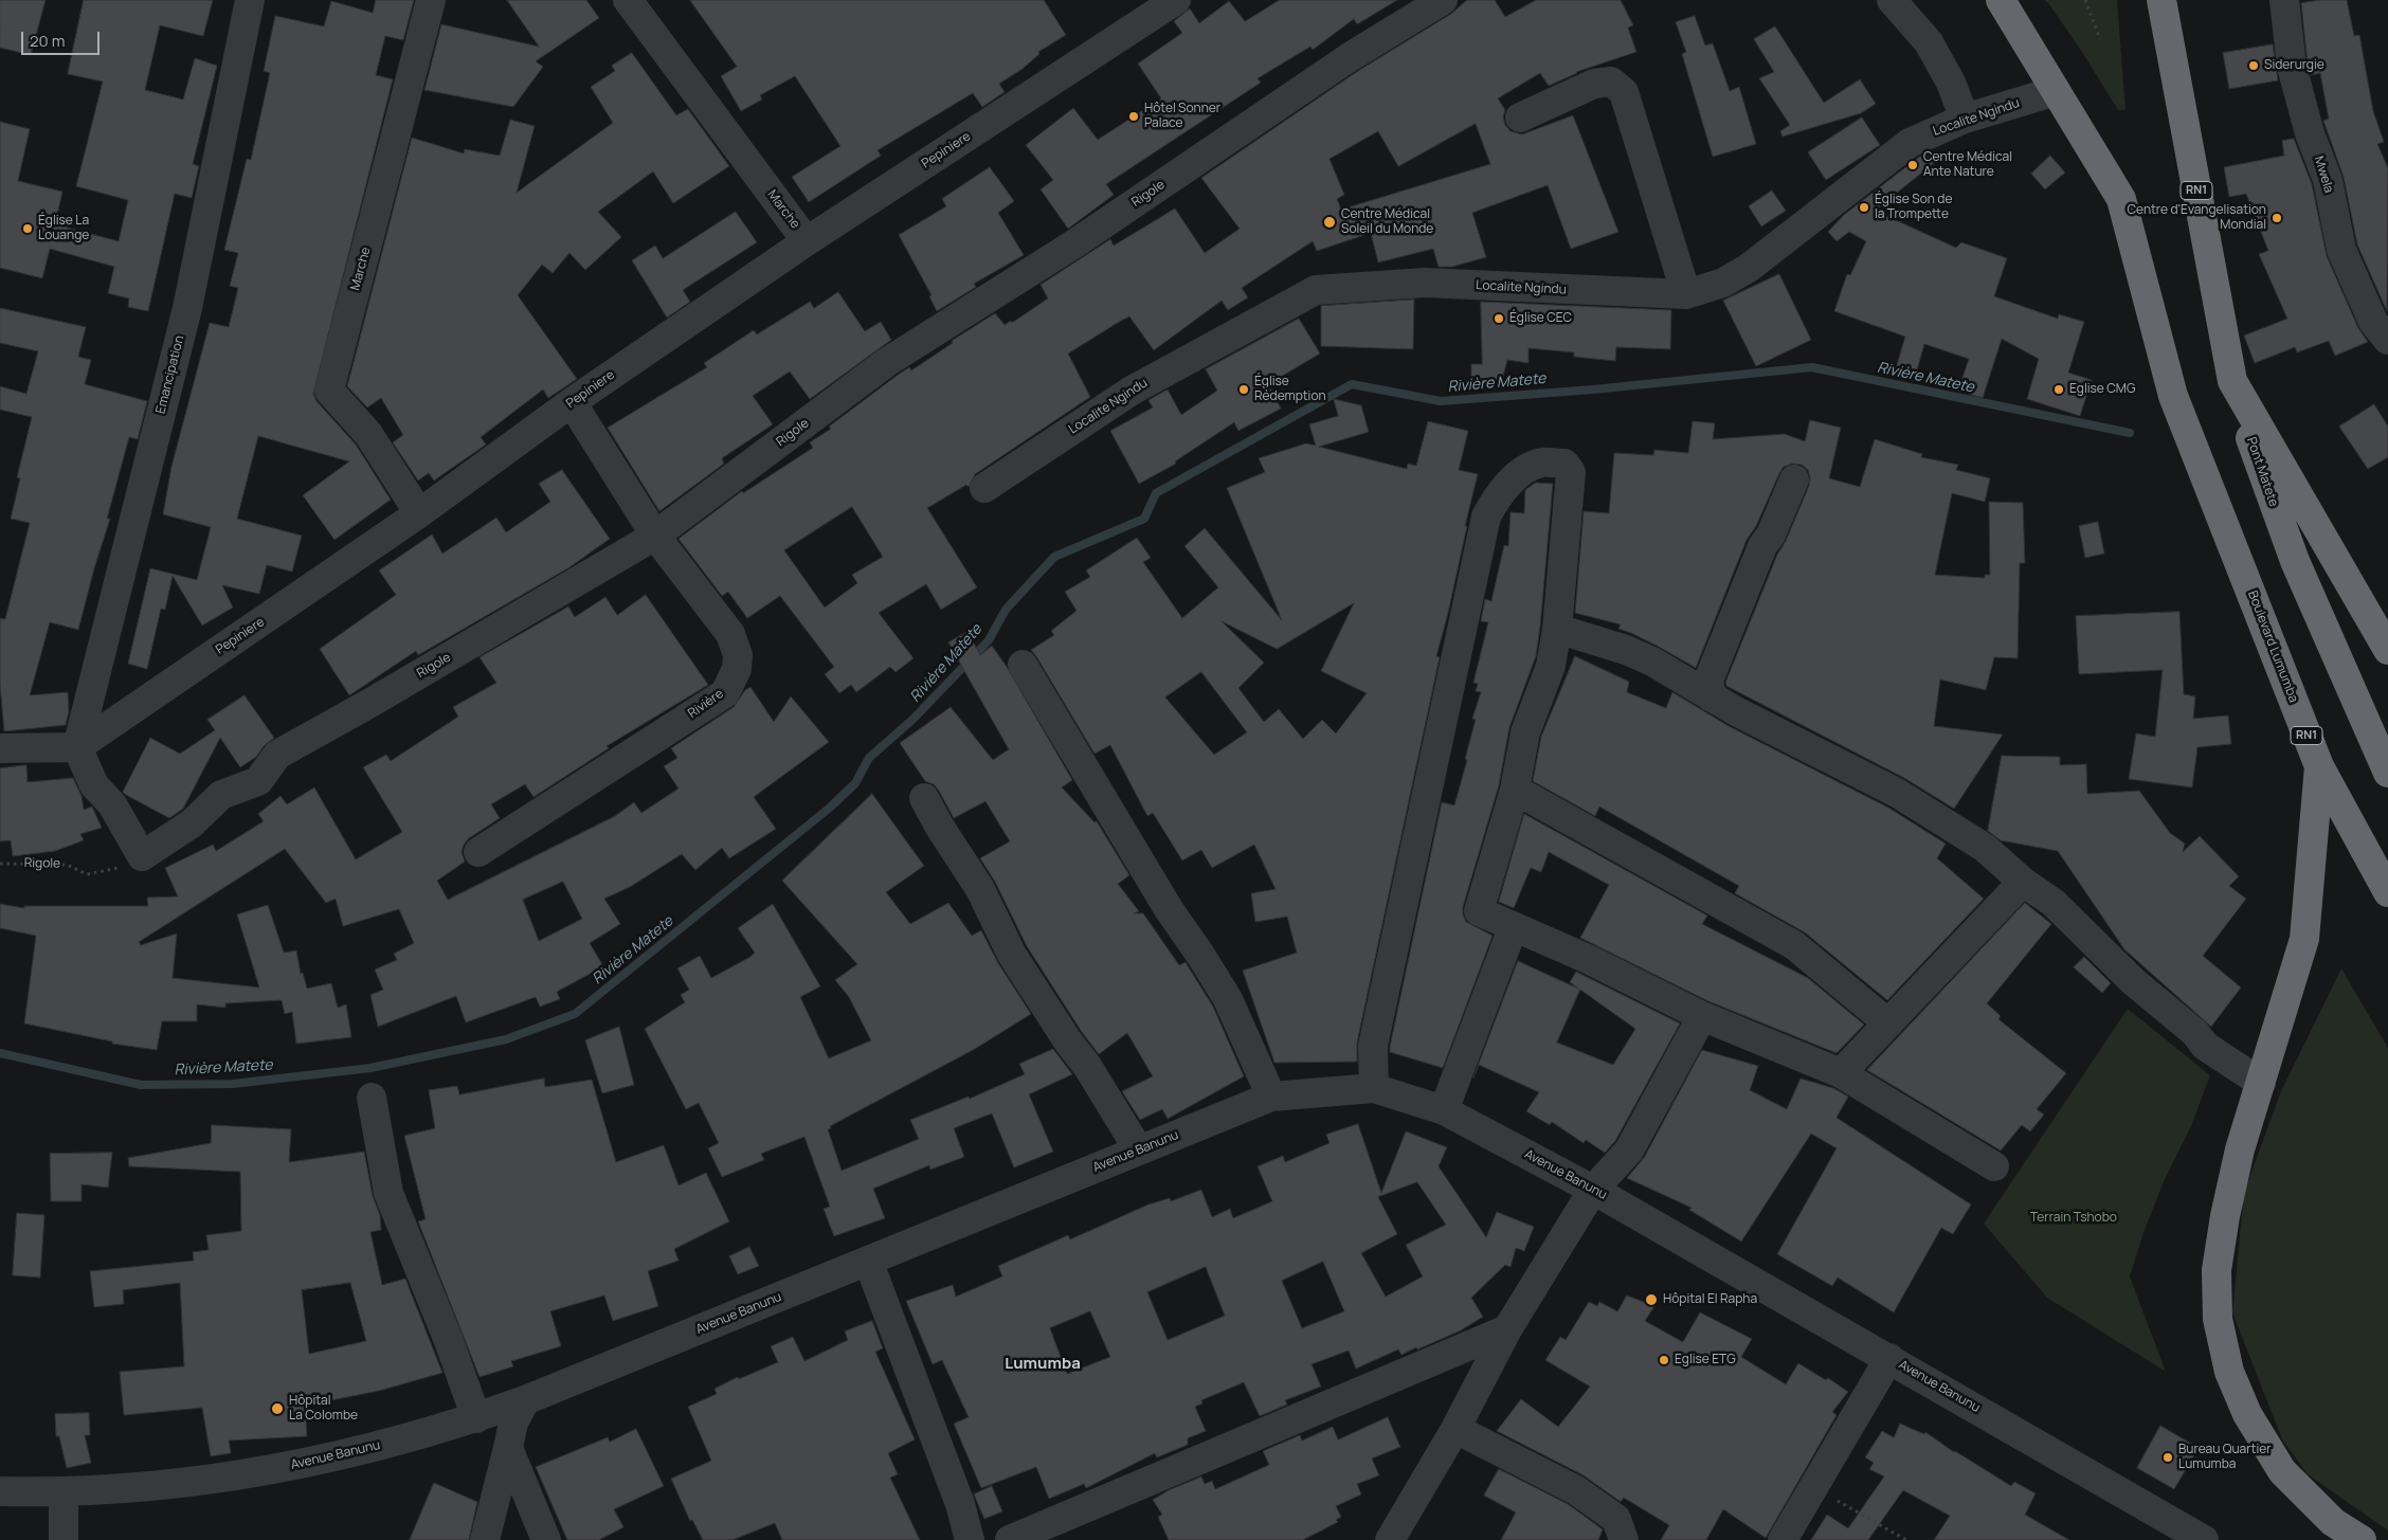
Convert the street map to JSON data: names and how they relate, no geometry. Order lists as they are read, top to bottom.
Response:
{
  "streets": {
    "highway": ["RN1", "Pont Matete", "Boulevard Lumumba"],
    "street": [
      "Localite Ngindu",
      "Pepiniere",
      "Mwela",
      "Rigole",
      "Marche",
      "Emancipation",
      "Rivière",
      "Avenue Banunu"
    ]
  },
  "crossings": [
    ["Localite Ngindu", "RN1"],
    ["Localite Ngindu", "Boulevard Lumumba"],
    ["Pepiniere", "Marche"],
    ["Pepiniere", "Emancipation"],
    ["Pepiniere", "Rivière"],
    ["RN1", "Pont Matete"],
    ["RN1", "Boulevard Lumumba"],
    ["Rigole", "Rivière"]
  ],
  "districts": ["Lumumba"],
  "water": ["Rivière Matete"],
  "parks": ["Terrain Tshobo"],
  "places": [
    "Siderurgie",
    "Hôtel Sonner Palace",
    "Centre Médical Ante Nature",
    "Église Son de la Trompette",
    "Centre d'Evangelisation Mondial",
    "Centre Médical Soleil du Monde",
    "Église La Louange",
    "Église CEC",
    "Église Rédemption",
    "Eglise CMG",
    "Hôpital El Rapha",
    "Eglise ETG",
    "Hôpital La Colombe",
    "Bureau Quartier Lumumba"
  ],
  "scale_bar": "20 m"
}
